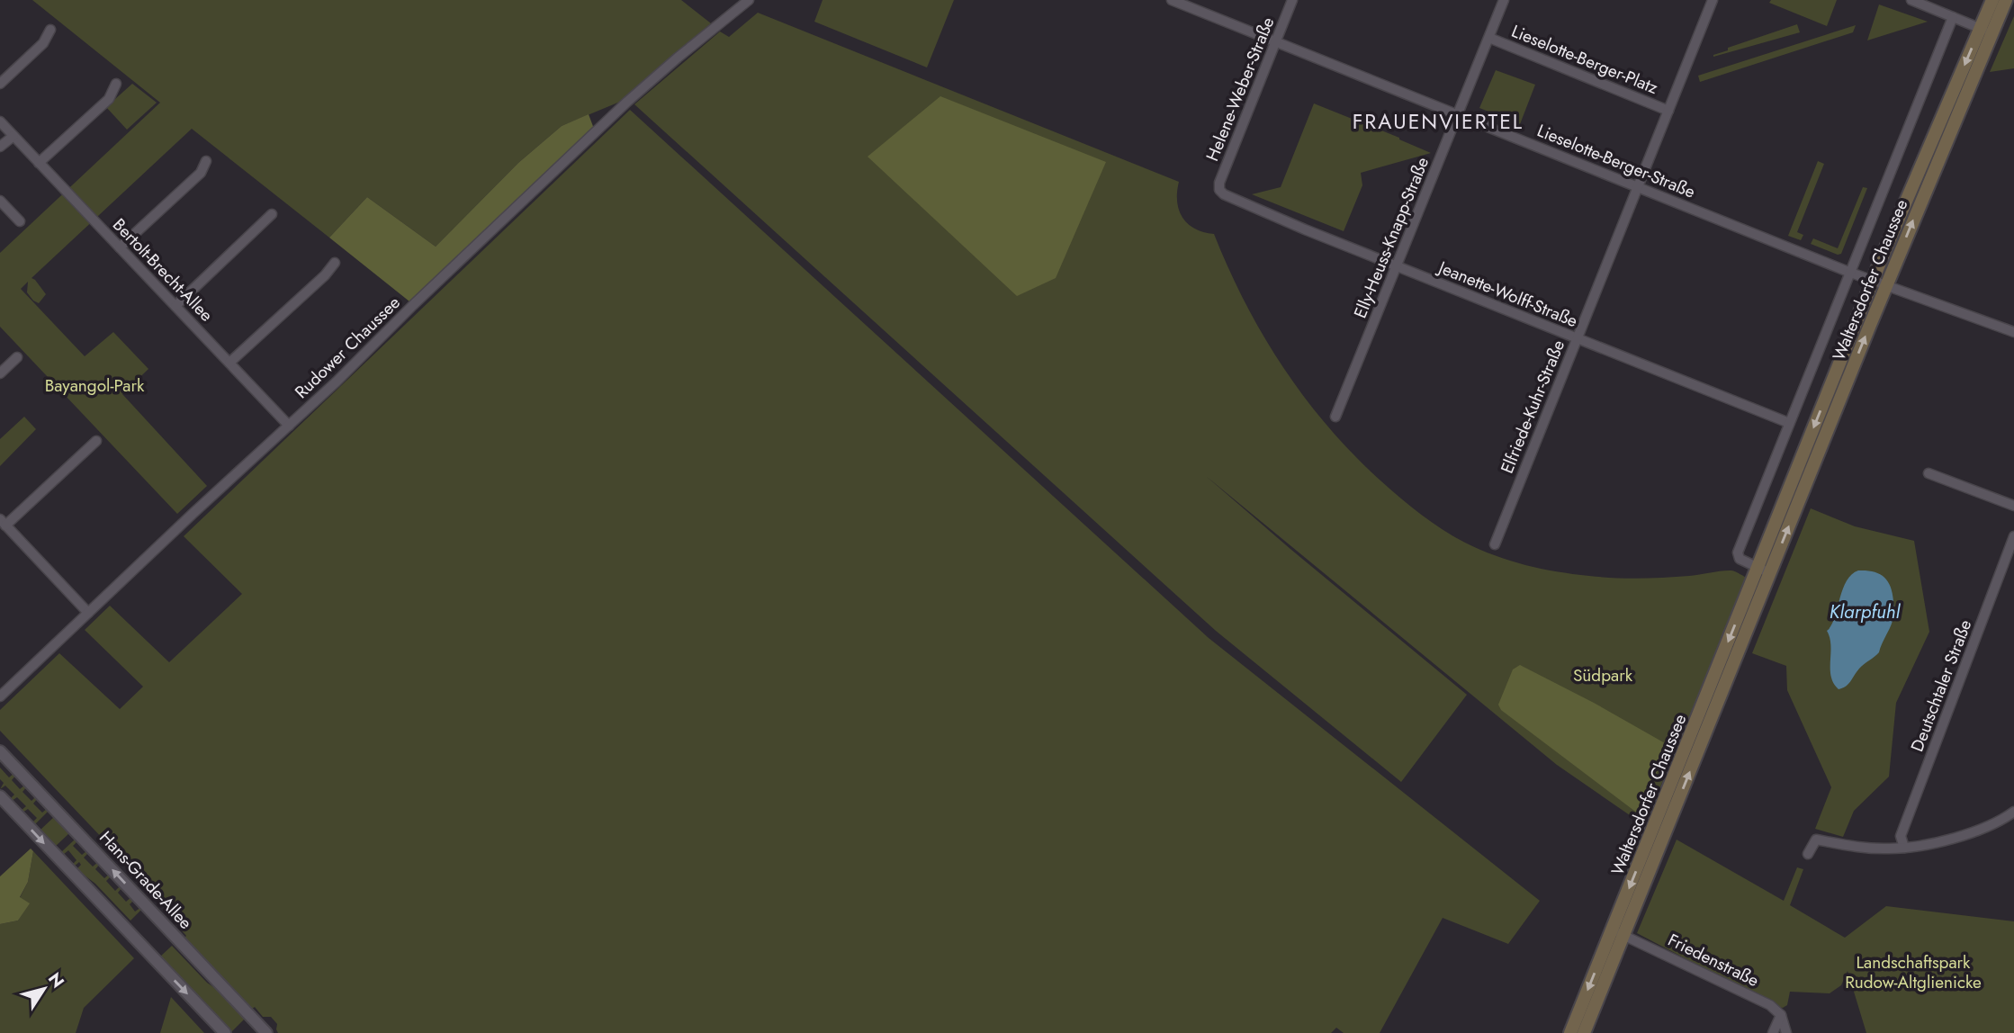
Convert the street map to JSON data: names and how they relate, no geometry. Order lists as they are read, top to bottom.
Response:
{
  "streets": {
    "main road": ["Waltersdorfer Chaussee"],
    "street": [
      "Lieselotte-Berger-Platz",
      "Helene-Weber-Straße",
      "Lieselotte-Berger-Straße",
      "Elly-Heuss-Knapp-Straße",
      "Bertolt-Brecht-Allee",
      "Jeanette-Wolff-Straße",
      "Rudower Chaussee",
      "Elfriede-Kuhr-Straße",
      "Deutschtaler Straße",
      "Hans-Grade-Allee",
      "Friedenstraße"
    ]
  },
  "crossings": [
    ["Lieselotte-Berger-Platz", "Elly-Heuss-Knapp-Straße"],
    ["Lieselotte-Berger-Platz", "Elfriede-Kuhr-Straße"],
    ["Helene-Weber-Straße", "Lieselotte-Berger-Straße"],
    ["Helene-Weber-Straße", "Jeanette-Wolff-Straße"],
    ["Lieselotte-Berger-Straße", "Elly-Heuss-Knapp-Straße"],
    ["Lieselotte-Berger-Straße", "Waltersdorfer Chaussee"],
    ["Lieselotte-Berger-Straße", "Elfriede-Kuhr-Straße"],
    ["Elly-Heuss-Knapp-Straße", "Jeanette-Wolff-Straße"],
    ["Bertolt-Brecht-Allee", "Rudower Chaussee"],
    ["Waltersdorfer Chaussee", "Jeanette-Wolff-Straße"],
    ["Waltersdorfer Chaussee", "Friedenstraße"],
    ["Jeanette-Wolff-Straße", "Elfriede-Kuhr-Straße"]
  ],
  "districts": ["FRAUENVIERTEL"],
  "water": ["Klarpfuhl"],
  "parks": ["Bayangol-Park", "Südpark", "Landschaftspark Rudow-Altglienicke"],
  "north": "top right"
}
